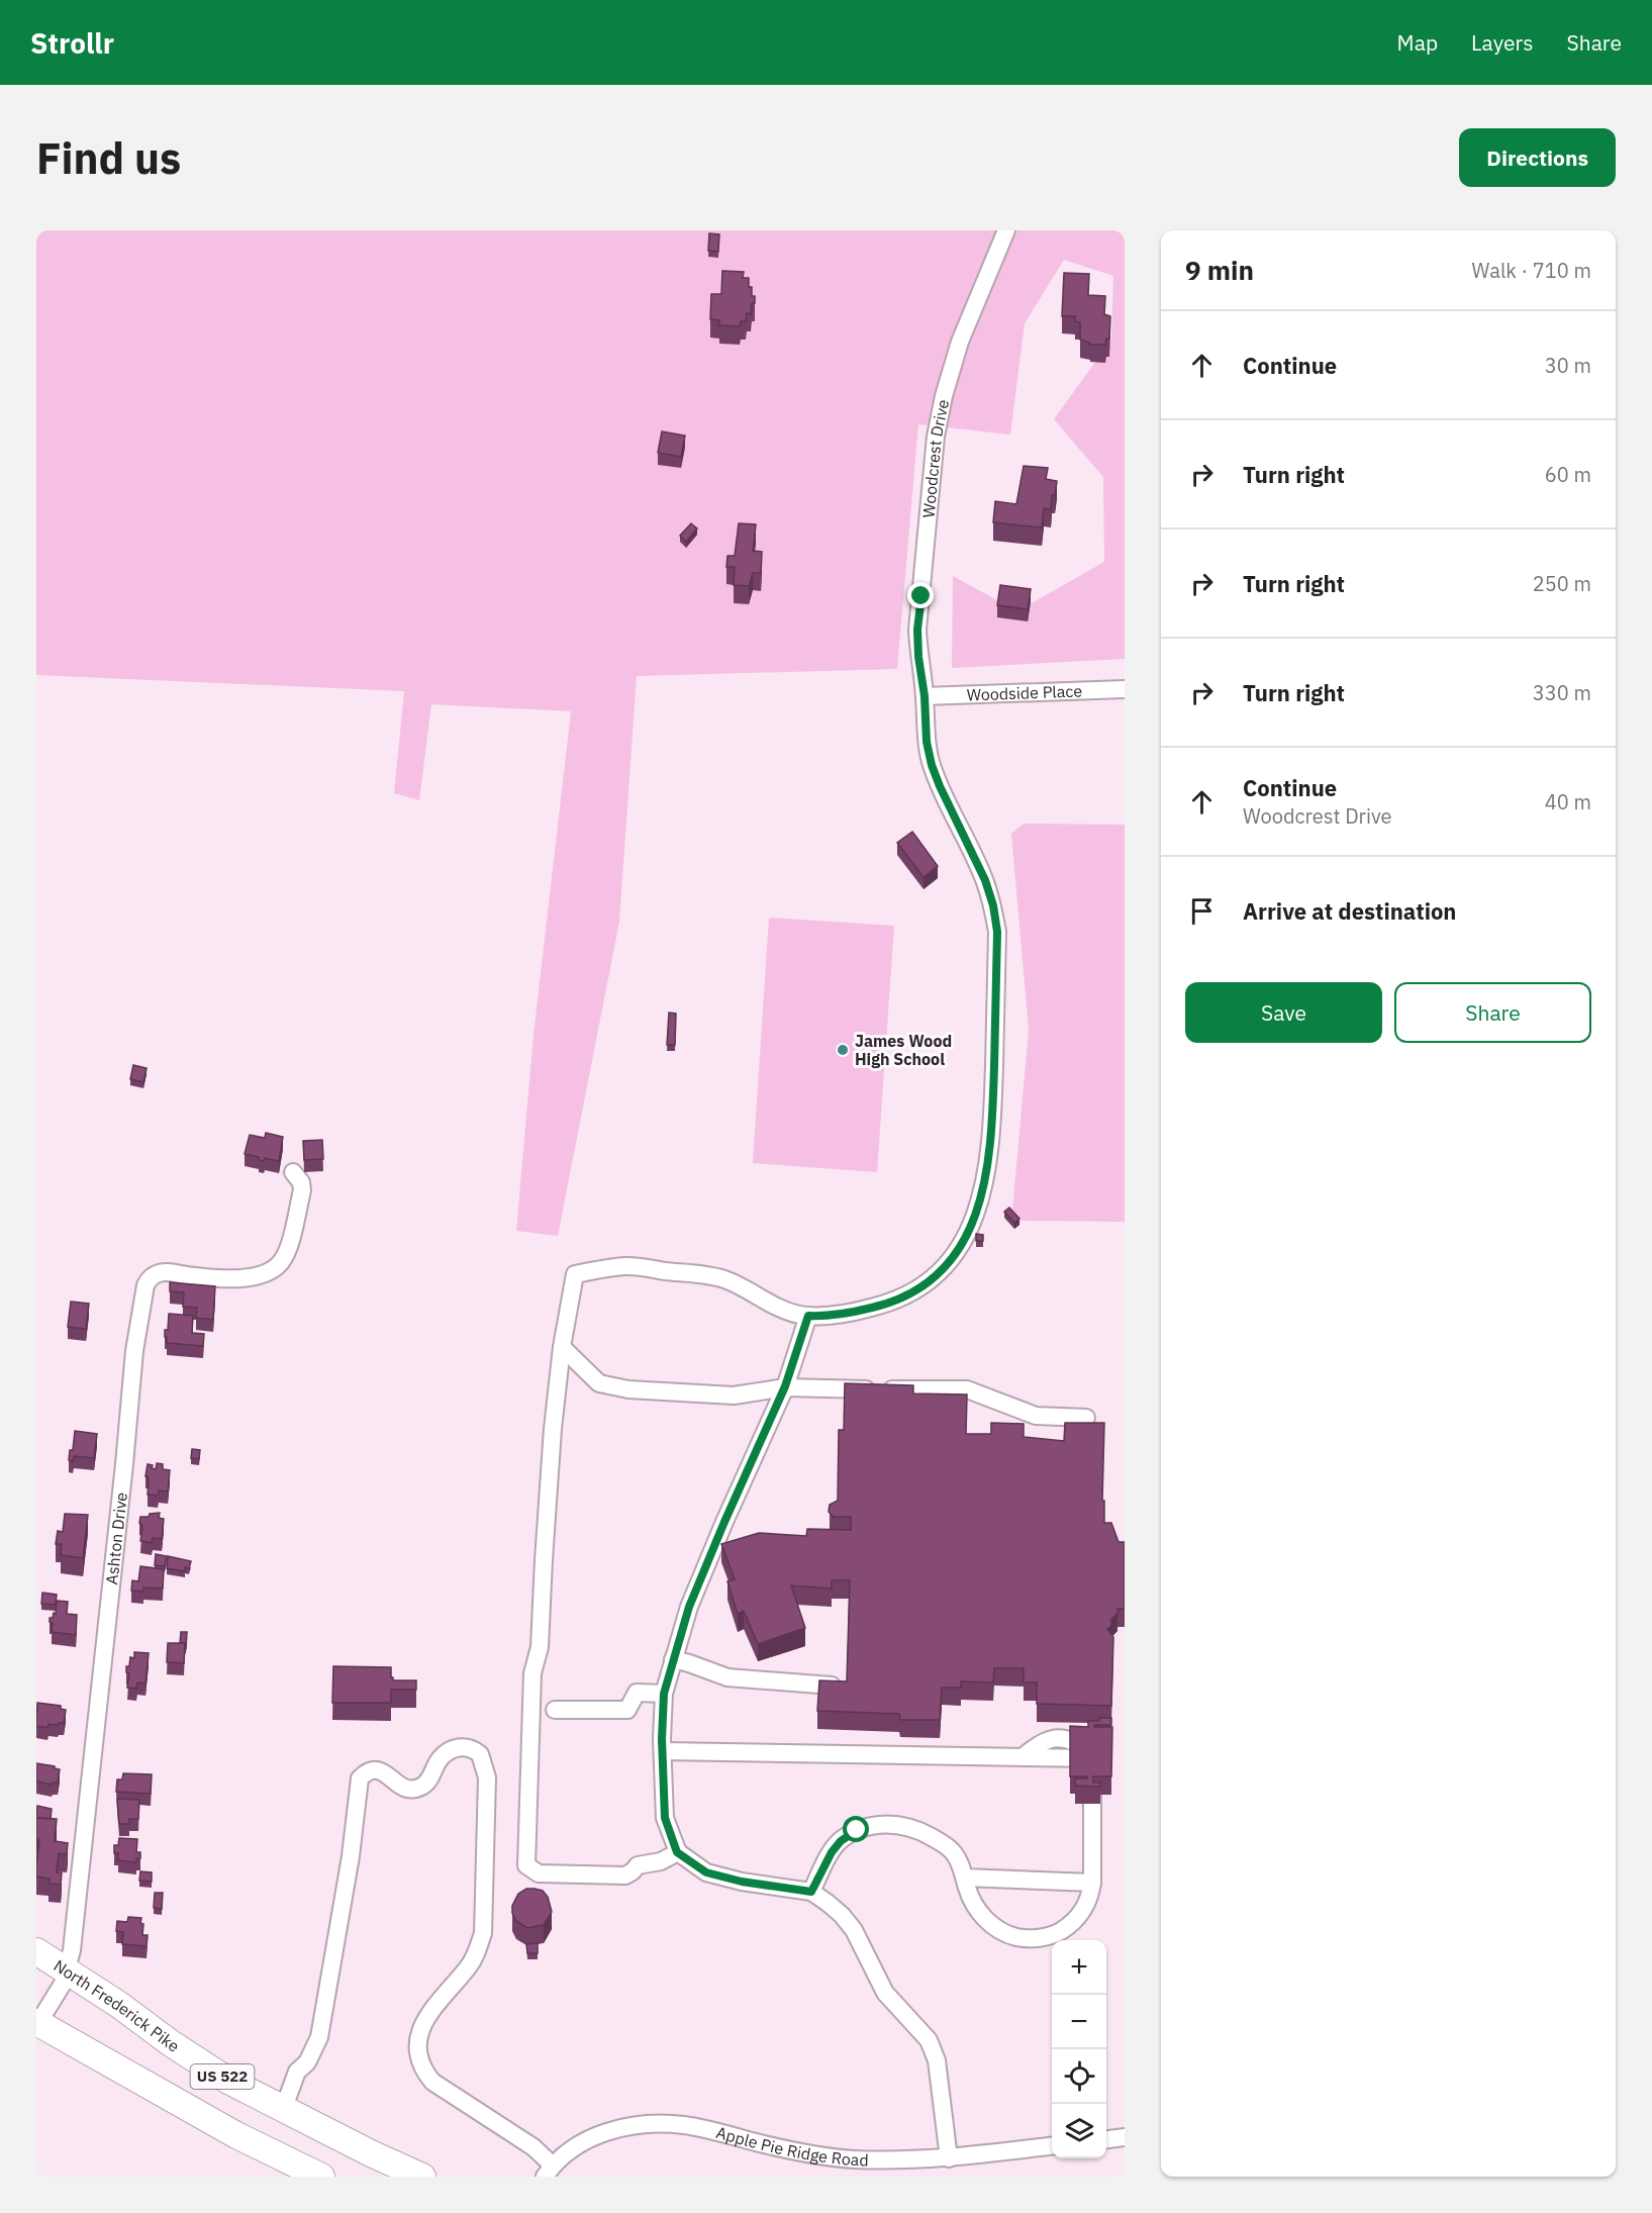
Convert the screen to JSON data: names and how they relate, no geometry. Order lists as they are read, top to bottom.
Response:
{
  "streets": {
    "highway": ["North Frederick Pike", "US 522"],
    "street": [
      "Woodcrest Drive",
      "Woodside Place",
      "Ashton Drive",
      "Apple Pie Ridge Road"
    ]
  },
  "crossings": [
    ["Woodcrest Drive", "Woodside Place"],
    ["Ashton Drive", "North Frederick Pike"],
    ["Ashton Drive", "US 522"]
  ],
  "places": ["James Wood High School"],
  "page": {
    "header": "Strollr",
    "nav": ["Map", "Layers", "Share"],
    "buttons": [
      "Directions",
      ["Save", "Share"]
    ],
    "title": "Find us",
    "heading": ["9 min", "Walk · 710 m"],
    "list": [
      ["Continue", "30 m"],
      ["Turn right", "60 m"],
      ["Turn right", "250 m"],
      ["Turn right", "330 m"],
      ["Continue", "Woodcrest Drive", "40 m"],
      "Arrive at destination"
    ],
    "map_buttons": ["+", "−"]
  }
}
